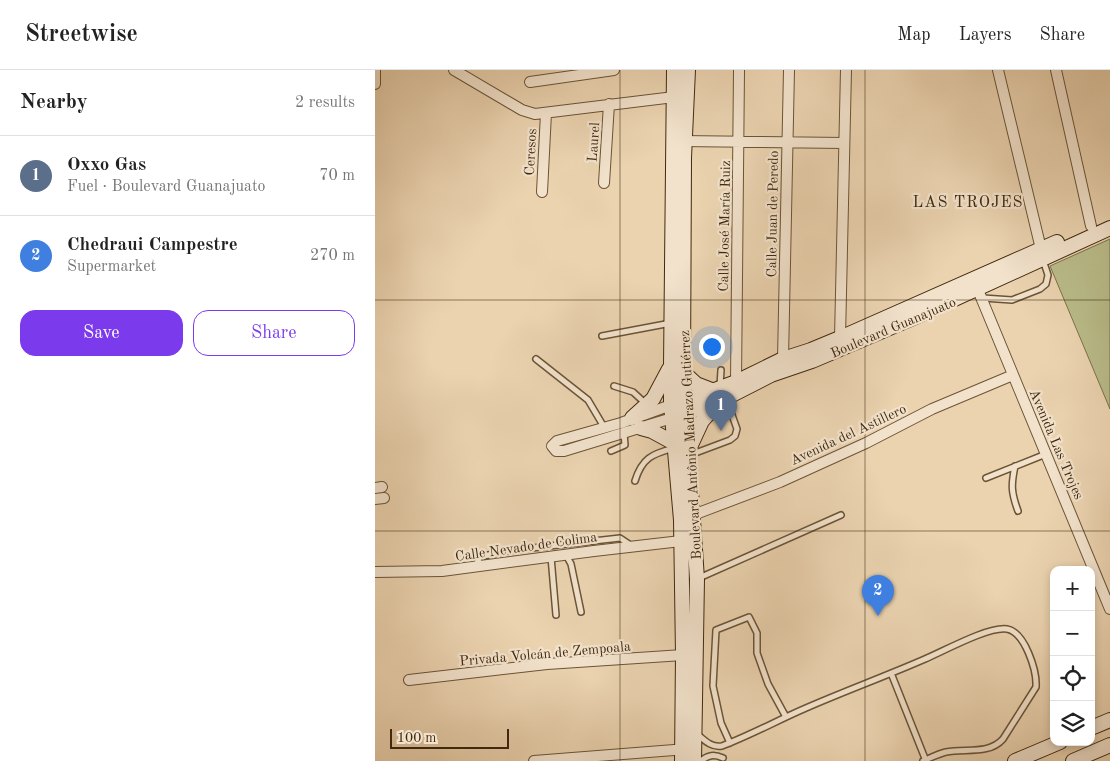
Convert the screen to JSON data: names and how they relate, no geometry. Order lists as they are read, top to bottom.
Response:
{
  "streets": {
    "street": [
      "Laurel",
      "Ceresos",
      "Calle Juan de Peredo",
      "Calle José María Ruiz",
      "Boulevard Guanajuato",
      "Avenida del Astillero",
      "Avenida Las Trojes",
      "Boulevard Antônio Madrazo Gutiérrez",
      "Calle Nevado de Colima",
      "Privada Volcán de Zempoala"
    ]
  },
  "crossings": [
    ["Calle Juan de Peredo", "Boulevard Guanajuato"],
    ["Calle José María Ruiz", "Boulevard Guanajuato"],
    ["Boulevard Guanajuato", "Avenida Las Trojes"],
    ["Boulevard Guanajuato", "Boulevard Antônio Madrazo Gutiérrez"],
    ["Avenida del Astillero", "Avenida Las Trojes"],
    ["Avenida del Astillero", "Boulevard Antônio Madrazo Gutiérrez"],
    ["Boulevard Antônio Madrazo Gutiérrez", "Calle Nevado de Colima"],
    ["Boulevard Antônio Madrazo Gutiérrez", "Privada Volcán de Zempoala"]
  ],
  "districts": ["LAS TROJES"],
  "scale_bar": "100 m",
  "page": {
    "header": "Streetwise",
    "nav": ["Map", "Layers", "Share"],
    "heading": ["Nearby", "2 results"],
    "list": [
      {
        "mark": "1",
        "name": "Oxxo Gas",
        "note": "Fuel · Boulevard Guanajuato",
        "value": "70 m"
      },
      {
        "mark": "2",
        "name": "Chedraui Campestre",
        "note": "Supermarket",
        "value": "270 m"
      }
    ],
    "buttons": ["Save", "Share"],
    "pins": ["1", "2"],
    "map_buttons": ["+", "−"],
    "scale": "100 m"
  }
}
